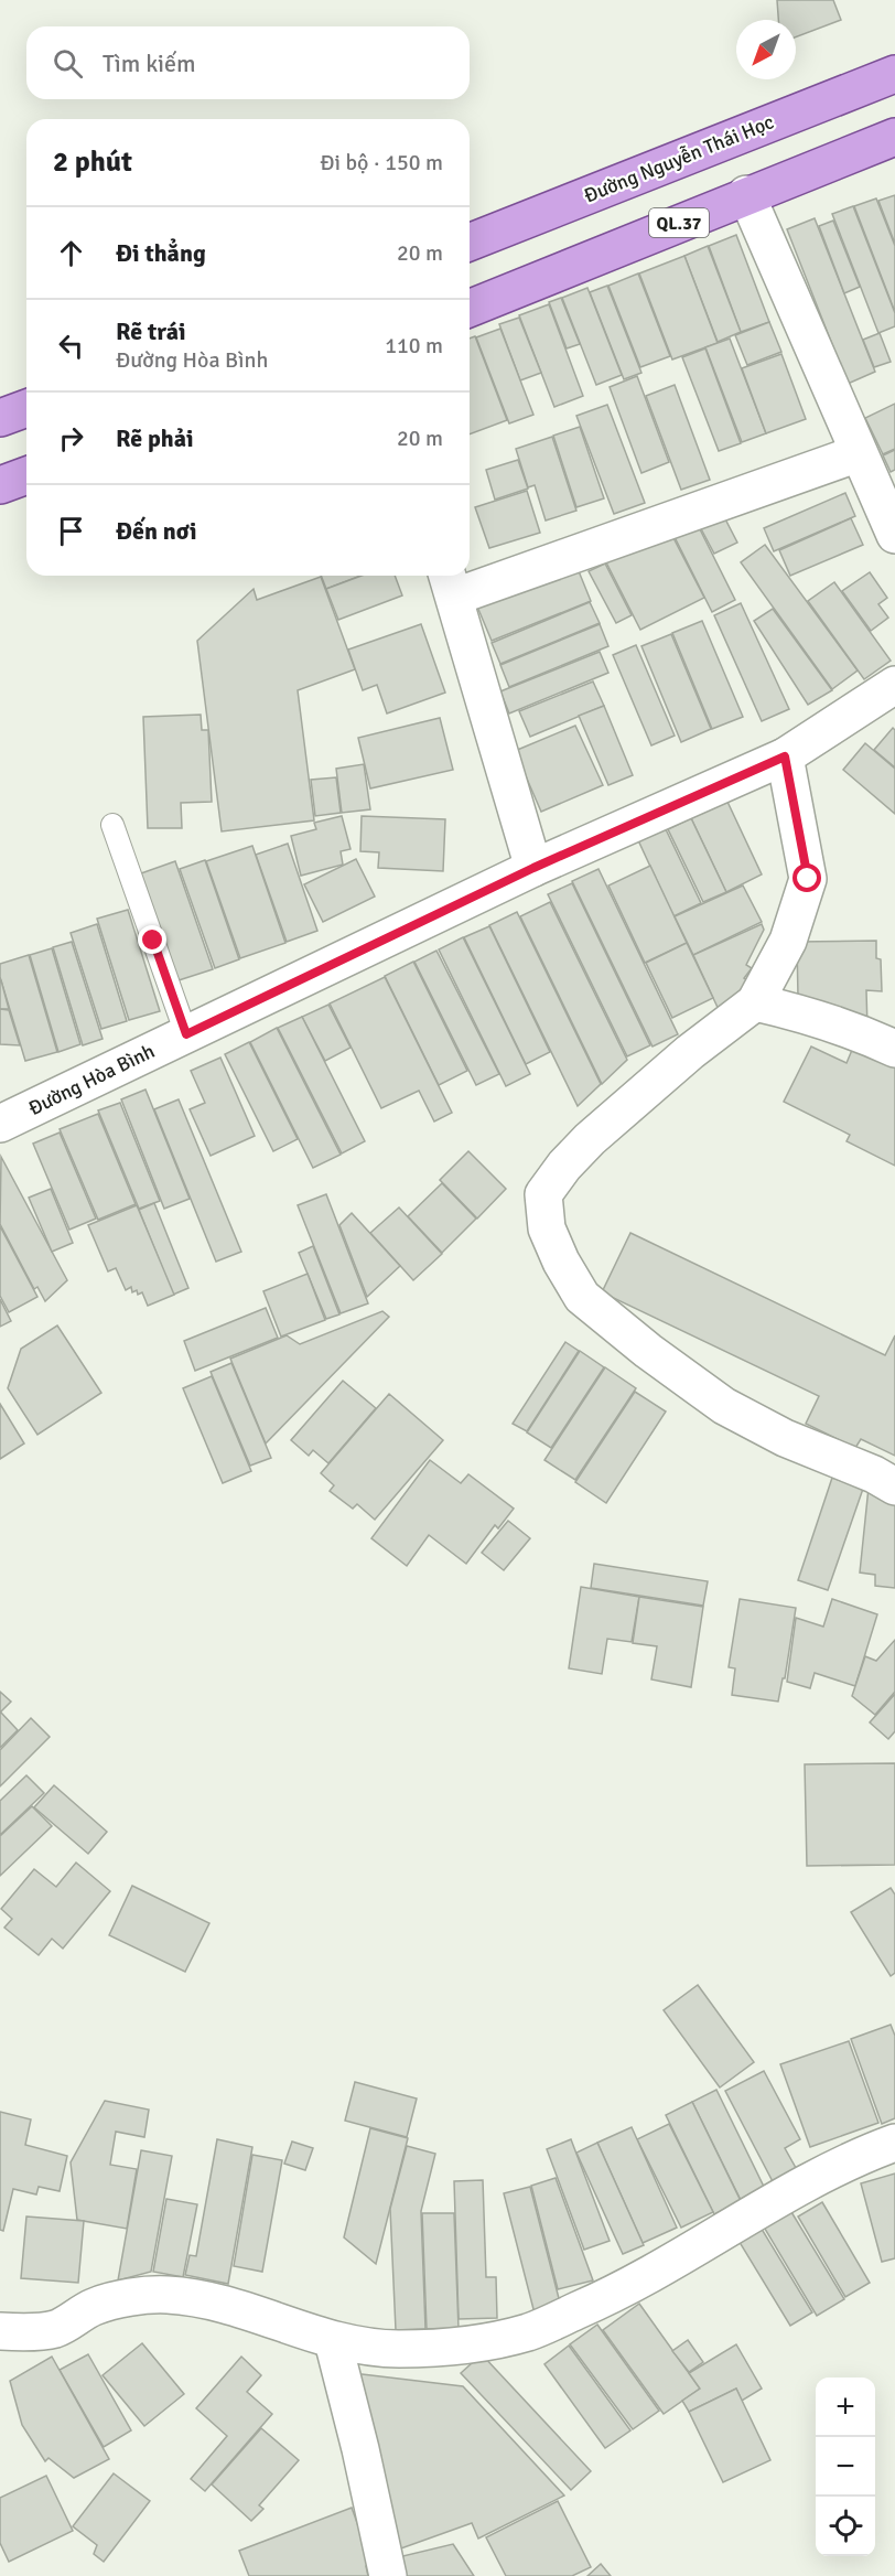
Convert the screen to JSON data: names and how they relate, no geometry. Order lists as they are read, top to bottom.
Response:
{
  "streets": {
    "main road": ["Đường Nguyễn Thái Học", "QL.37"],
    "street": ["Đường Hòa Bình"]
  },
  "north": "bottom left",
  "page": {
    "search": "Tìm kiếm",
    "heading": ["2 phút", "Đi bộ · 150 m"],
    "list": [
      ["Đi thẳng", "20 m"],
      ["Rẽ trái", "Đường Hòa Bình", "110 m"],
      ["Rẽ phải", "20 m"],
      "Đến nơi"
    ],
    "map_buttons": ["+", "−"]
  }
}
